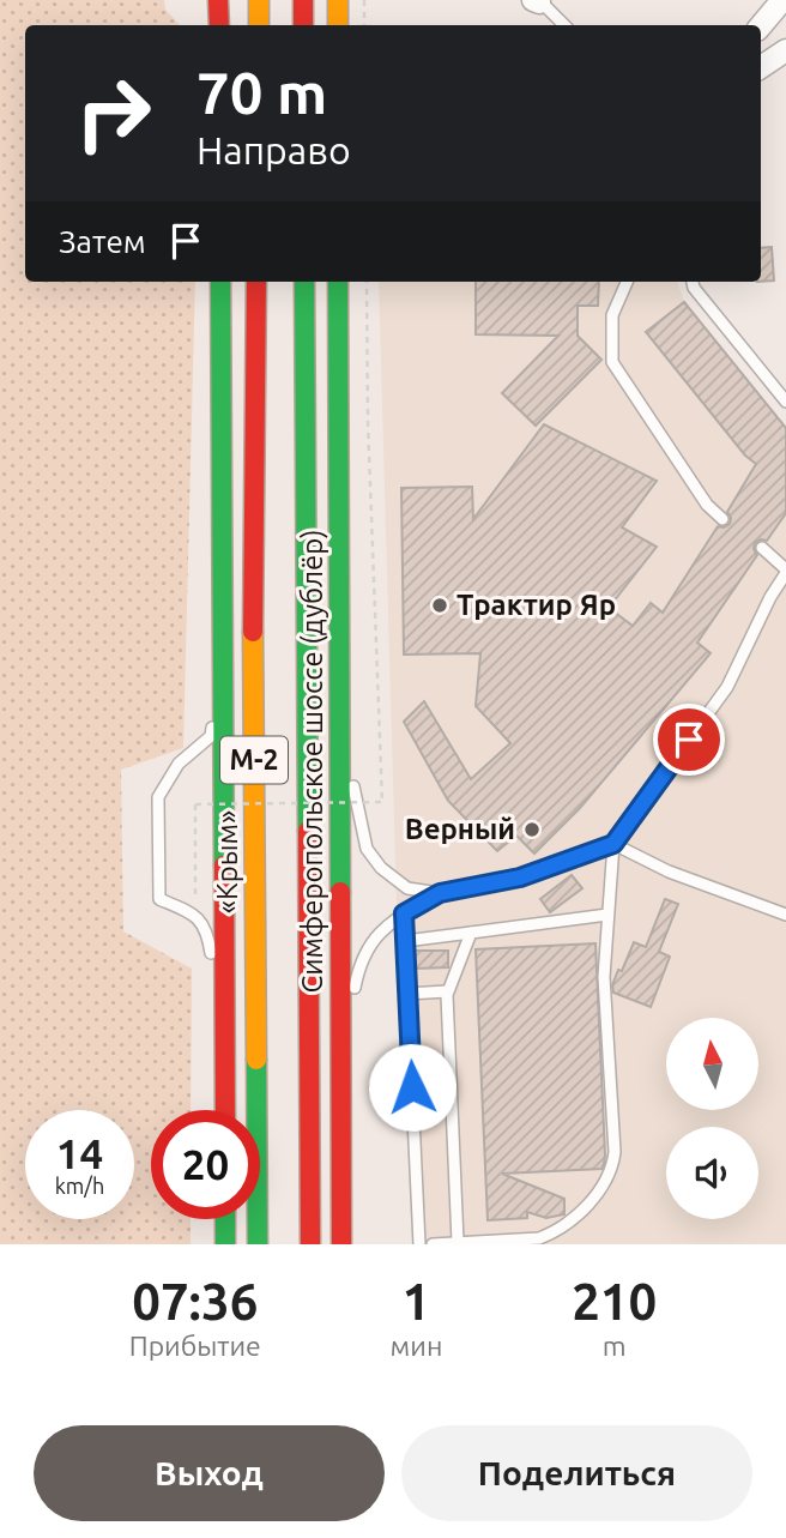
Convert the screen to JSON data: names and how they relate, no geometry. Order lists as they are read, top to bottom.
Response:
{
  "streets": {
    "main road": ["М-2", "Симферопольское шоссе (дублёр)", "«Крым»"]
  },
  "places": ["Трактир Яр", "Верный"],
  "north": "top",
  "page": {
    "turn": ["70 m", "Направо"],
    "then": "Затем",
    "speed": "14 km/h",
    "limit": "20",
    "eta": [
      "07:36",
      "Прибытие",
      "1",
      "мин",
      "210",
      "m"
    ],
    "buttons": ["Выход", "Поделиться"]
  }
}
